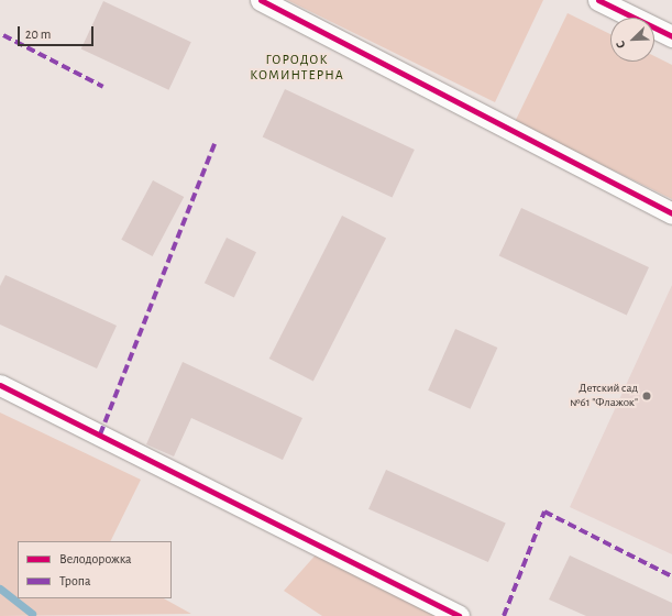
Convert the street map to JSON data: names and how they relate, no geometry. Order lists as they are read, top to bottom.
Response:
{
  "districts": ["ГОРОДОК КОМИНТЕРНА"],
  "places": ["Детский сад №61 \"Флажок\""],
  "legend": ["Велодорожка", "Тропа"],
  "scale_bar": "20 m",
  "north": "bottom left"
}
